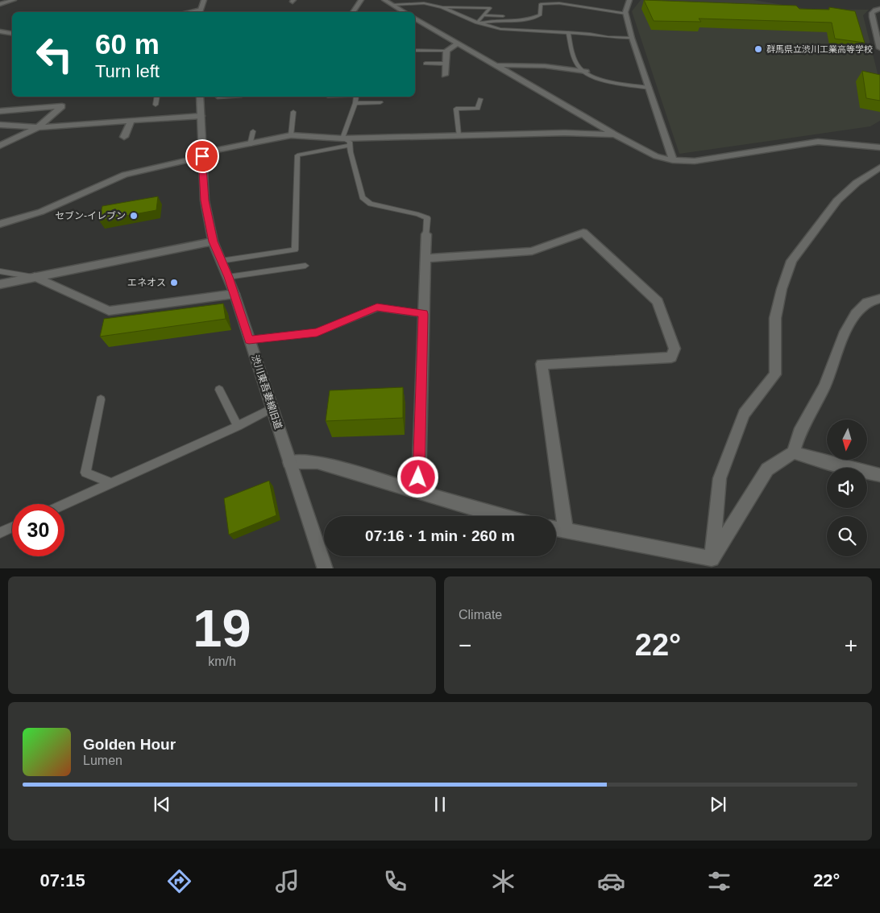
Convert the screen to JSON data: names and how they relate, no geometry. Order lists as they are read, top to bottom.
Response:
{
  "streets": {
    "street": ["渋川東吾妻線旧道"]
  },
  "places": ["群馬県立渋川工業高等学校", "セブン-イレブン", "エネオス"],
  "north": "bottom",
  "page": {
    "turn": ["60 m", "Turn left"],
    "limit": "30",
    "trip": "07:16 · 1 min · 260 m",
    "tile": [
      ["19", "km/h"],
      "Climate"
    ],
    "heat": ["−", "22°", "+"],
    "song": ["Golden Hour", "Lumen"],
    "tabs": ["07:15", "22°"]
  }
}
